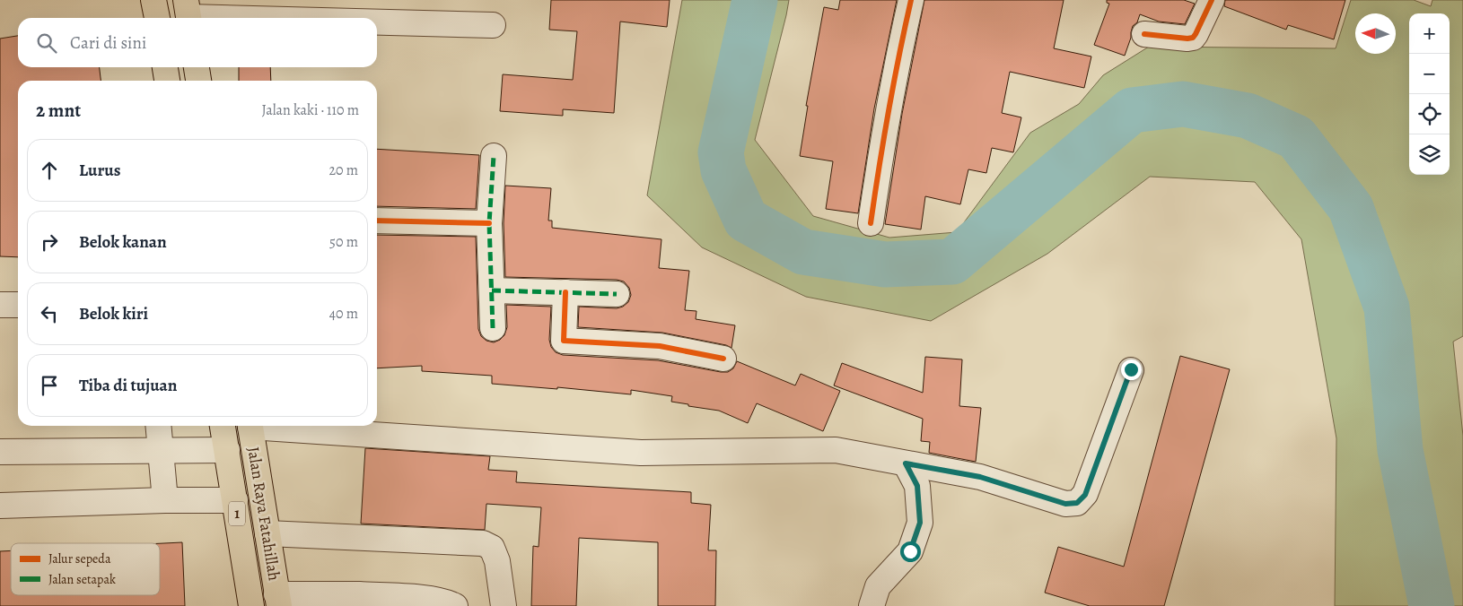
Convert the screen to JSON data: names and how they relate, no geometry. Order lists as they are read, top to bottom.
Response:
{
  "streets": {
    "highway": ["1", "Jalan Raya Fatahillah"]
  },
  "legend": ["Jalur sepeda", "Jalan setapak"],
  "north": "left",
  "page": {
    "map_buttons": ["+", "−"],
    "search": "Cari di sini",
    "heading": ["2 mnt", "Jalan kaki · 110 m"],
    "list": [
      ["Lurus", "20 m"],
      ["Belok kanan", "50 m"],
      ["Belok kiri", "40 m"],
      "Tiba di tujuan"
    ]
  }
}
